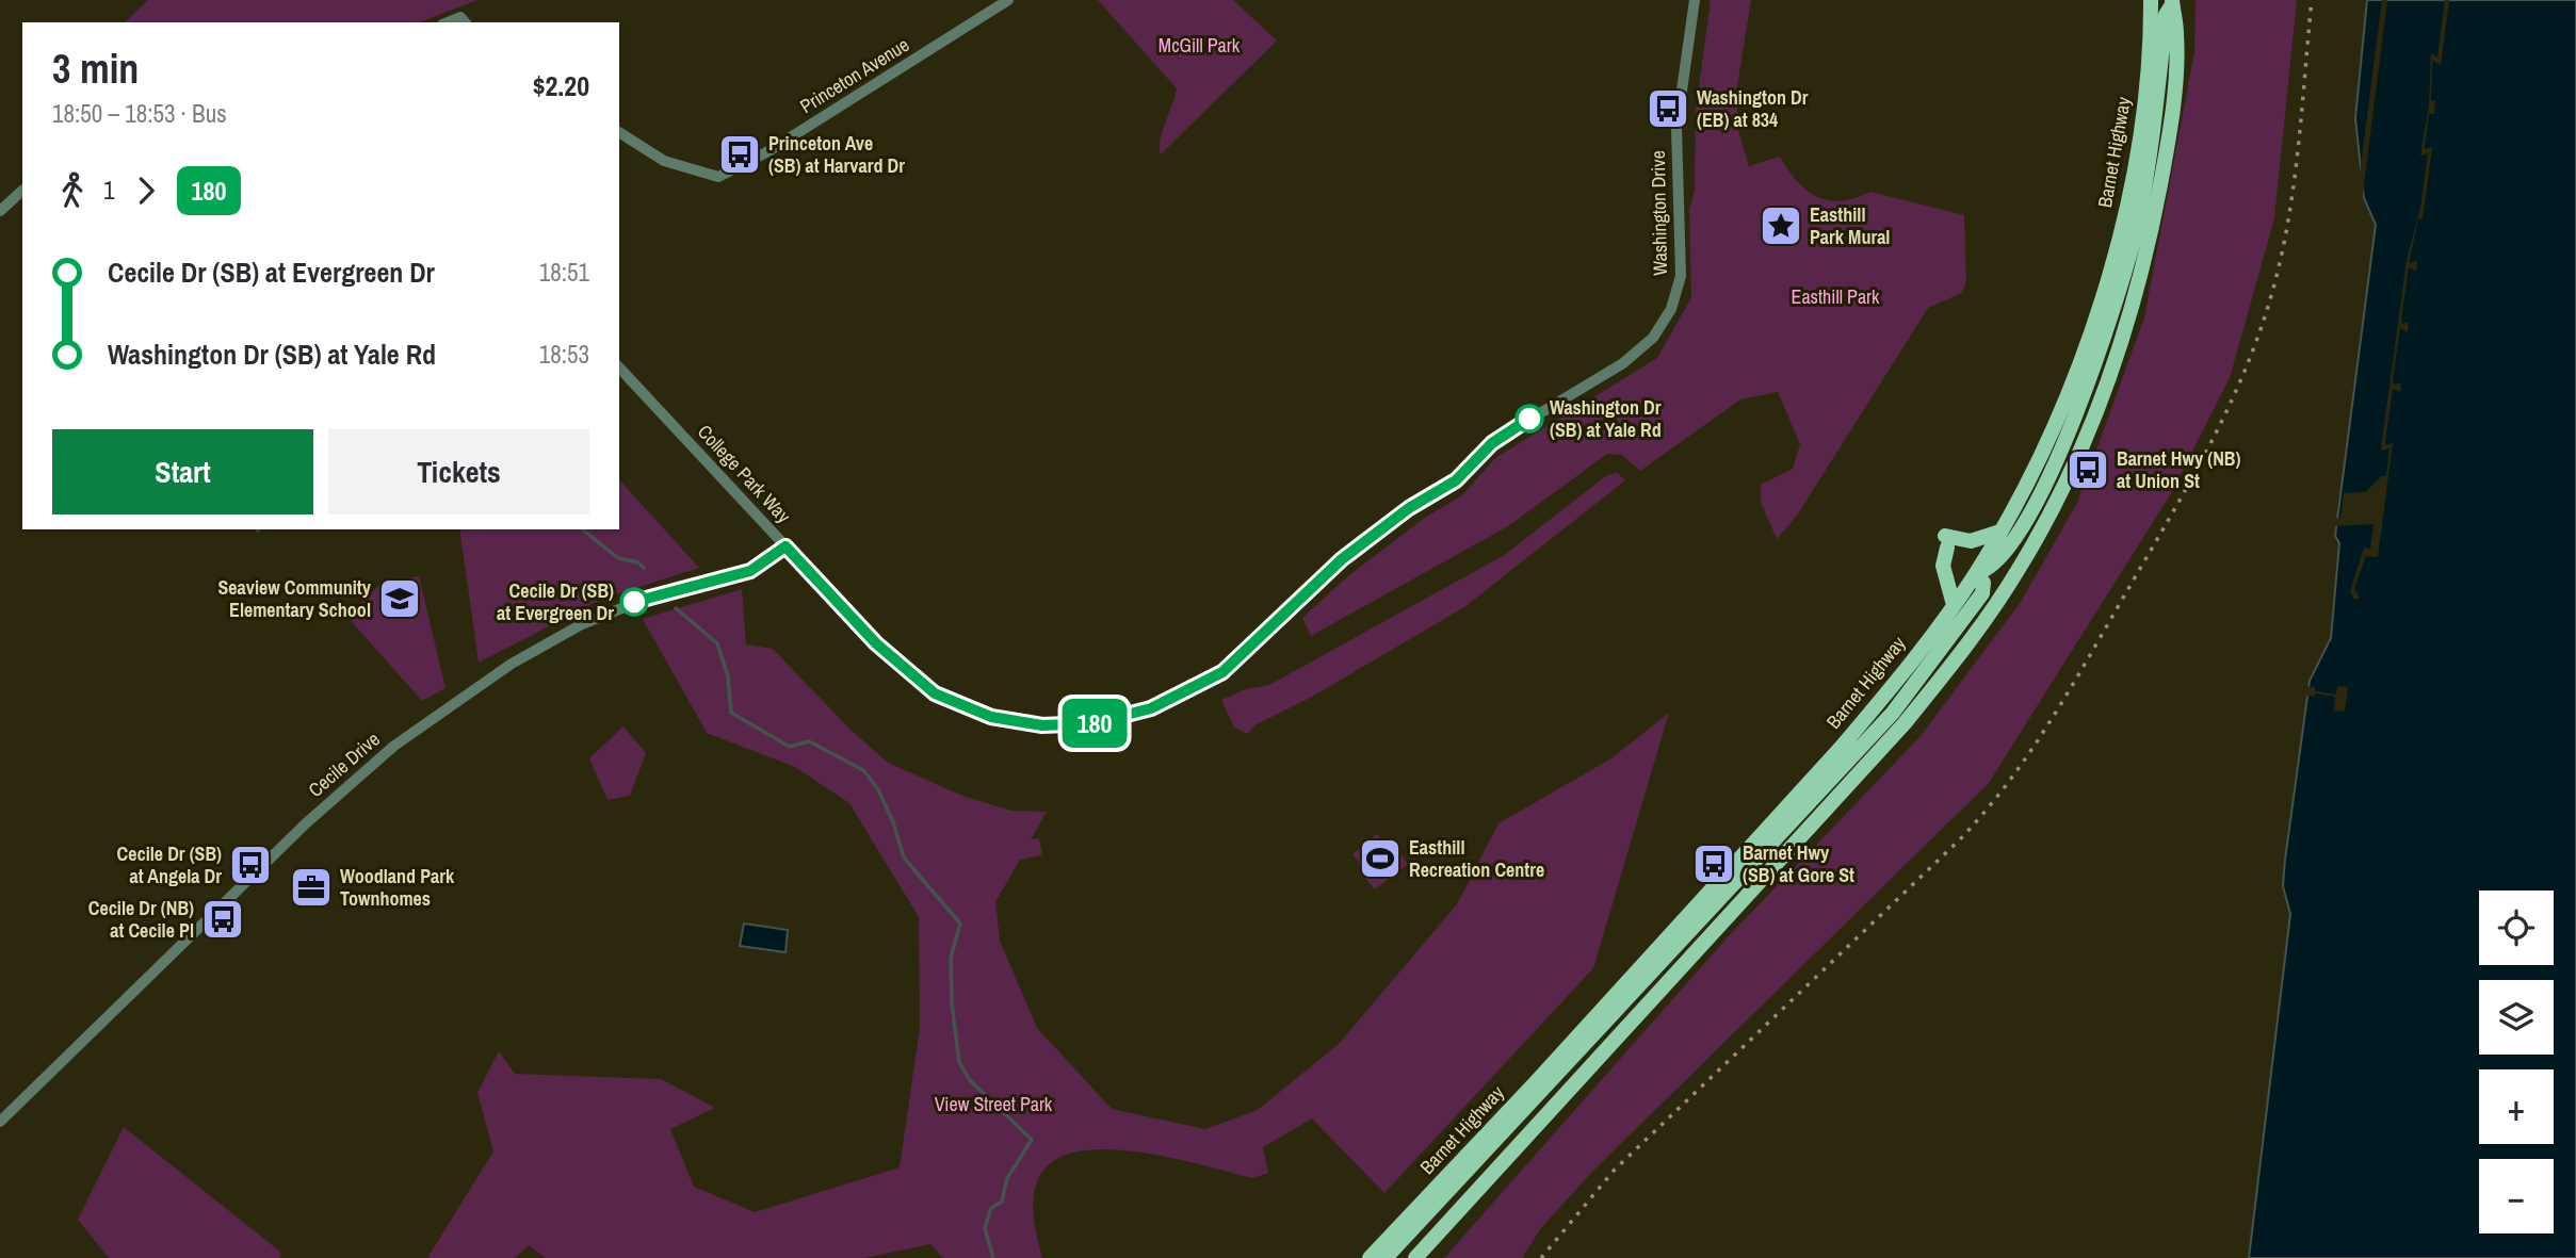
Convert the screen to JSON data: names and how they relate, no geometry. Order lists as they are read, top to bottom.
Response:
{
  "streets": {
    "main road": ["Barnet Highway"],
    "street": [
      "Princeton Avenue",
      "Washington Drive",
      "College Park Way",
      "Cecile Drive"
    ]
  },
  "crossings": [
    ["Washington Drive", "College Park Way"],
    ["College Park Way", "Cecile Drive"]
  ],
  "parks": ["McGill Park", "Easthill Park", "View Street Park"],
  "places": {
    "bus stop": [
      "Washington Dr (EB) at 834",
      "Princeton Ave (SB) at Harvard Dr",
      "Barnet Hwy (NB) at Union St",
      "Barnet Hwy (SB) at Gore St",
      "Cecile Dr (SB) at Angela Dr",
      "Cecile Dr (NB) at Cecile Pl"
    ],
    "place": ["Easthill Park Mural"],
    "other": ["Washington Dr (SB) at Yale Rd", "Cecile Dr (SB) at Evergreen Dr"],
    "school or university": ["Seaview Community Elementary School"],
    "sports": ["Easthill Recreation Centre"],
    "office": ["Woodland Park Townhomes"]
  },
  "lines": ["bus line 180"],
  "page": {
    "on_map": "180",
    "heading": ["3 min", "18:50 – 18:53 · Bus", "$2.20"],
    "legs": ["1", "180"],
    "list": [
      {
        "name": "Cecile Dr (SB) at Evergreen Dr",
        "value": "18:51"
      },
      {
        "name": "Washington Dr (SB) at Yale Rd",
        "value": "18:53"
      }
    ],
    "buttons": ["Start", "Tickets"],
    "map_buttons": ["+", "−"]
  }
}
